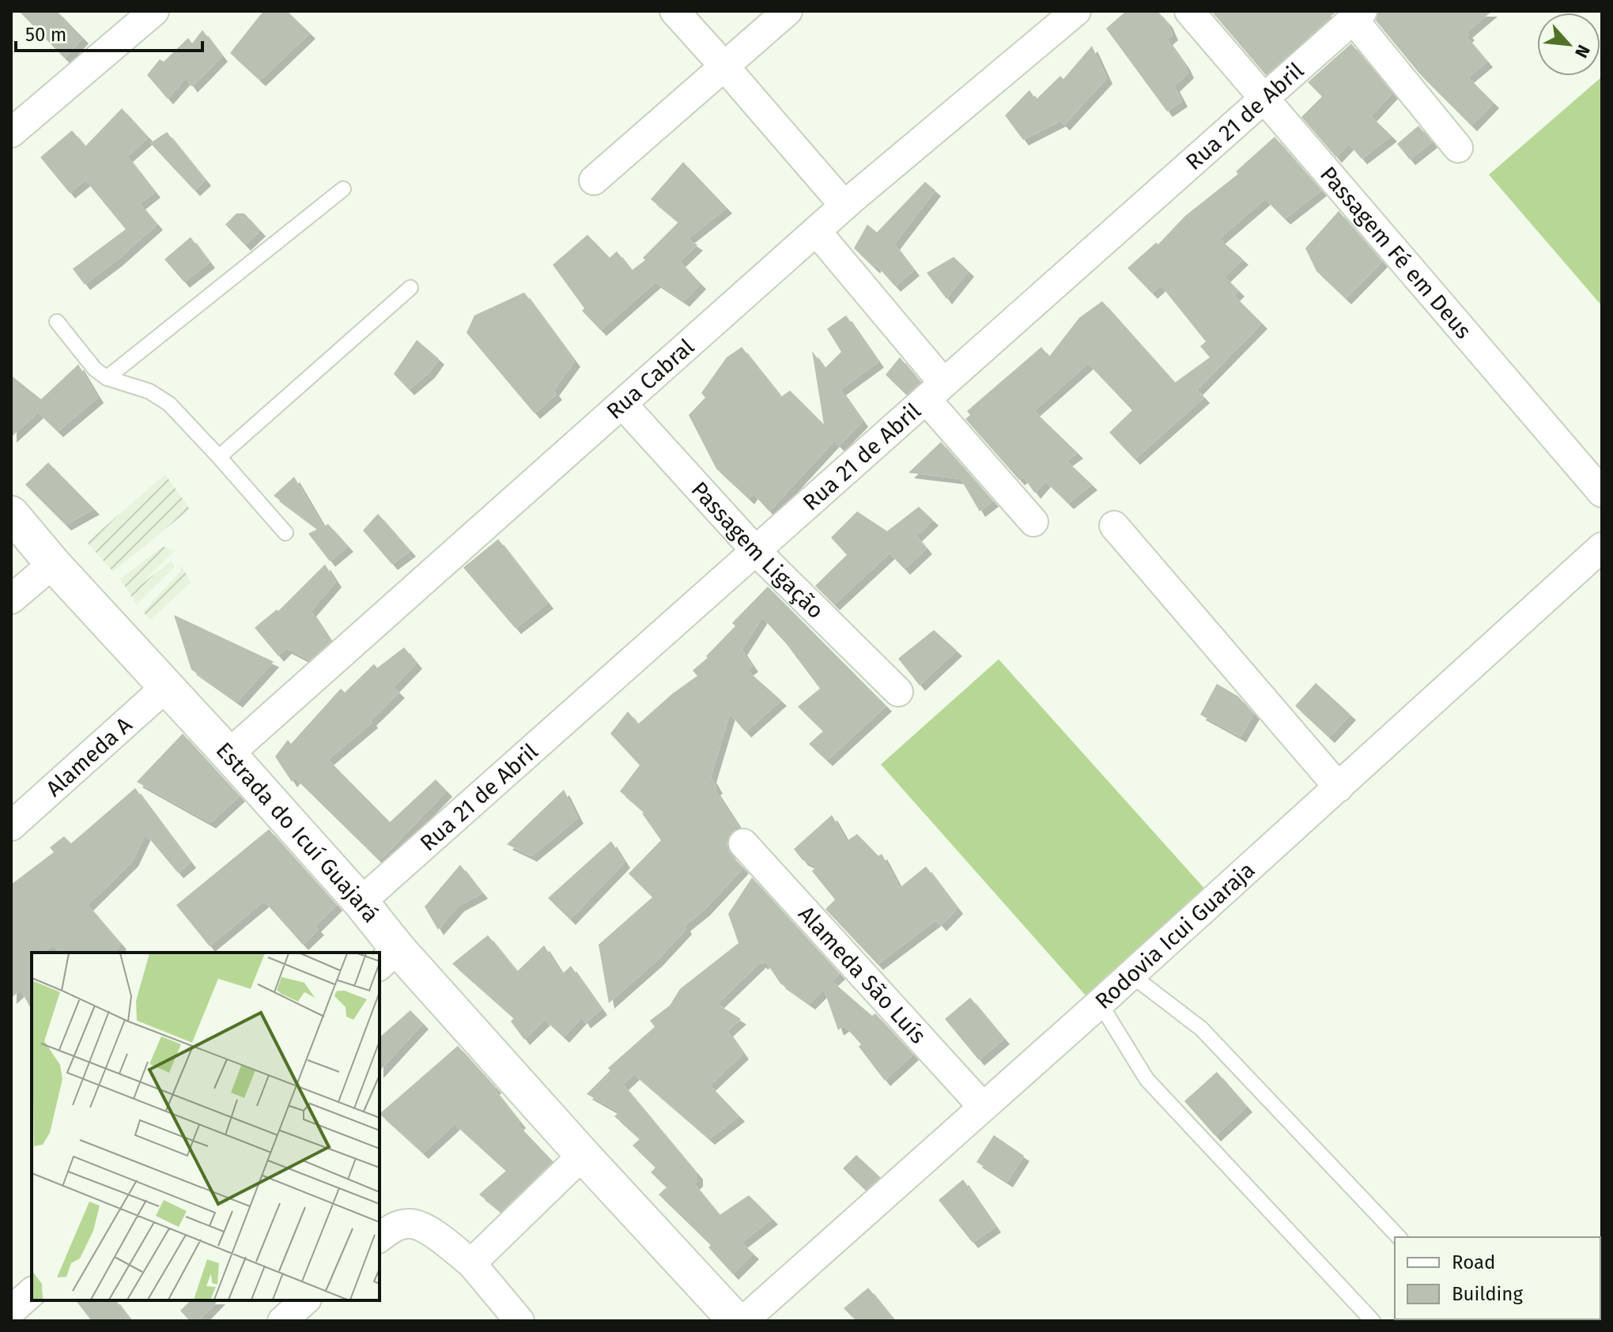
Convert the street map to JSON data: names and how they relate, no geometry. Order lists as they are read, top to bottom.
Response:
{
  "streets": {
    "street": [
      "Rua 21 de Abril",
      "Passagem Fé em Deus",
      "Rua Cabral",
      "Passagem Ligação",
      "Alameda A",
      "Estrada do Icuí Guajará",
      "Rodovia Icui Guaraja",
      "Alameda São Luís"
    ]
  },
  "crossings": [
    ["Rua 21 de Abril", "Passagem Fé em Deus"],
    ["Rua 21 de Abril", "Passagem Ligação"],
    ["Rua 21 de Abril", "Estrada do Icuí Guajará"],
    ["Rua Cabral", "Passagem Ligação"],
    ["Rua Cabral", "Estrada do Icuí Guajará"],
    ["Alameda A", "Estrada do Icuí Guajará"],
    ["Rodovia Icui Guaraja", "Alameda São Luís"]
  ],
  "legend": ["Road", "Building"],
  "scale_bar": "50 m",
  "north": "bottom right"
}
